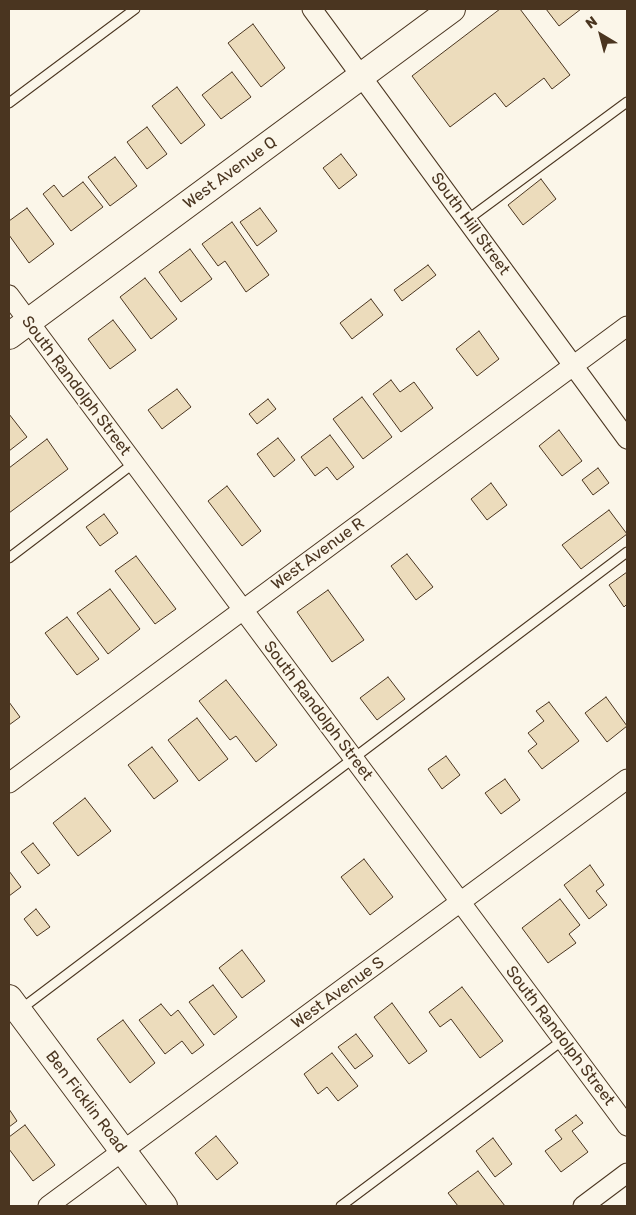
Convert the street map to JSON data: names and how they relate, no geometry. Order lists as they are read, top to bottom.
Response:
{
  "streets": {
    "street": [
      "West Avenue Q",
      "South Hill Street",
      "South Randolph Street",
      "West Avenue R",
      "West Avenue S",
      "Ben Ficklin Road"
    ]
  },
  "crossings": [
    ["West Avenue Q", "South Hill Street"],
    ["West Avenue Q", "South Randolph Street"],
    ["South Hill Street", "West Avenue R"],
    ["South Randolph Street", "West Avenue R"],
    ["South Randolph Street", "West Avenue S"],
    ["West Avenue S", "Ben Ficklin Road"]
  ],
  "north": "top left"
}
